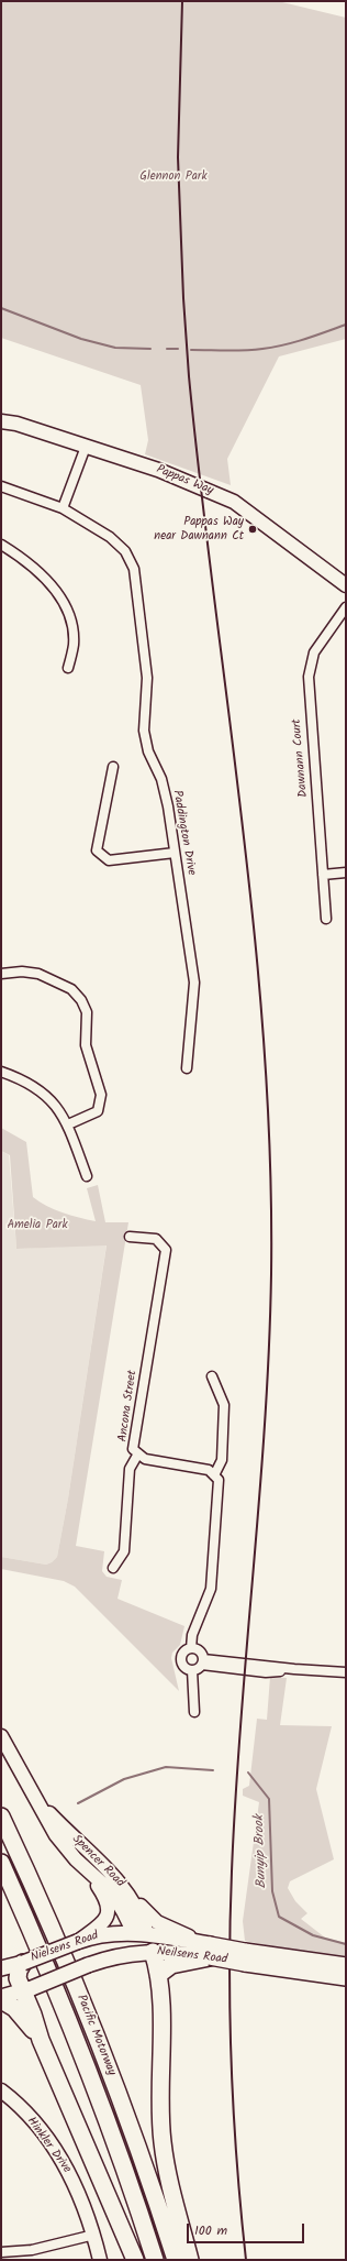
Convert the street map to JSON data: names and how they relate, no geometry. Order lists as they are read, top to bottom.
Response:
{
  "streets": {
    "highway": ["Pacific Motorway"],
    "main road": ["Nielsens Road", "Neilsens Road"],
    "street": [
      "Pappas Way",
      "Dawnann Court",
      "Paddington Drive",
      "Ancona Street",
      "Spencer Road",
      "Hinkler Drive"
    ]
  },
  "crossings": [
    ["Spencer Road", "Nielsens Road"],
    ["Nielsens Road", "Neilsens Road"]
  ],
  "water": ["Bunyip Brook"],
  "parks": ["Glennon Park", "Amelia Park"],
  "places": ["Pappas Way near Dawnann Ct"],
  "scale_bar": "100 m"
}
